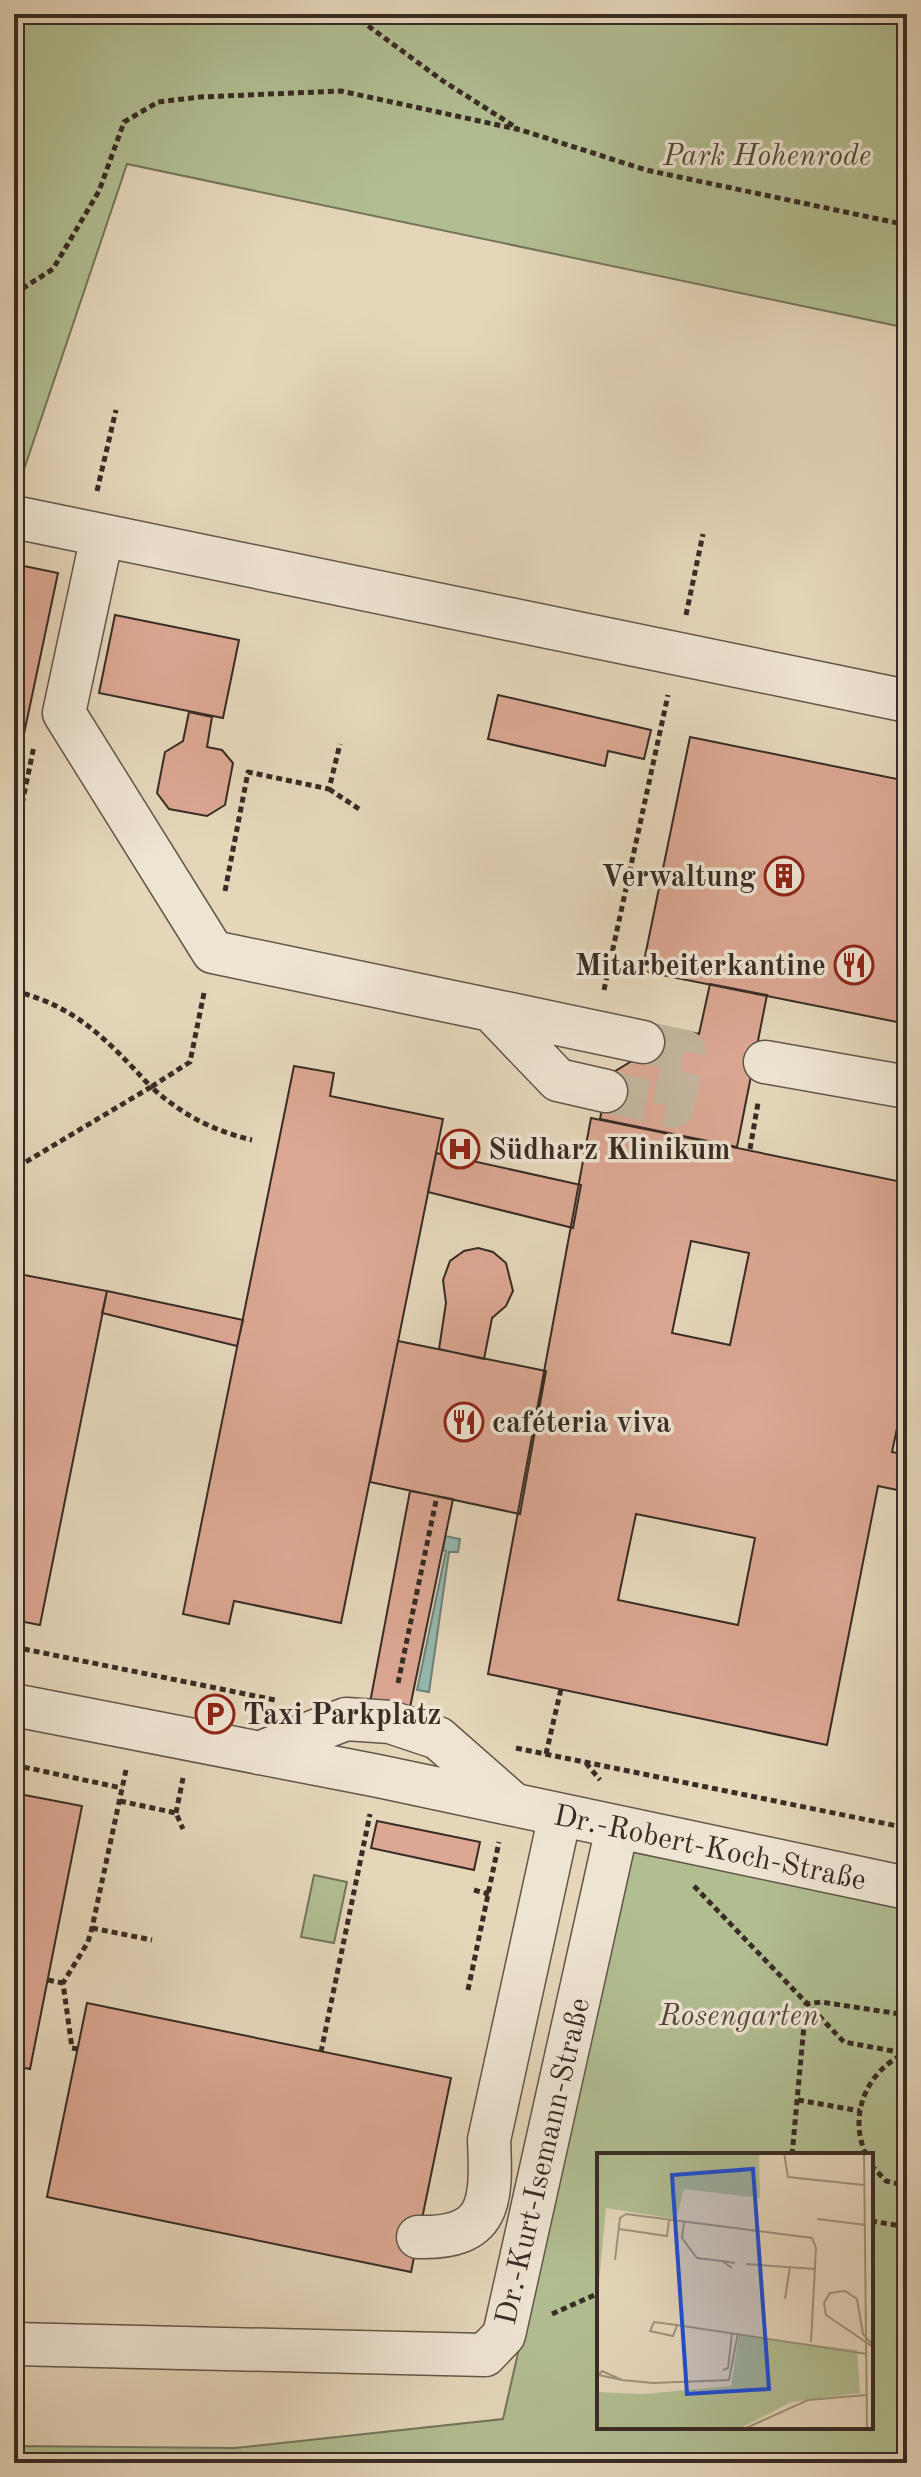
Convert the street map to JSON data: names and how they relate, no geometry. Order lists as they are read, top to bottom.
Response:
{
  "streets": {
    "street": ["Dr.-Robert-Koch-Straße", "Dr.-Kurt-Isemann-Straße"]
  },
  "crossings": [
    ["Dr.-Robert-Koch-Straße", "Dr.-Kurt-Isemann-Straße"]
  ],
  "parks": ["Park Hohenrode", "Rosengarten"],
  "places": {
    "building": ["Verwaltung"],
    "restaurant": ["Mitarbeiterkantine", "caféteria viva"],
    "hospital": ["Südharz Klinikum"],
    "parking": ["Taxi Parkplatz"]
  }
}
